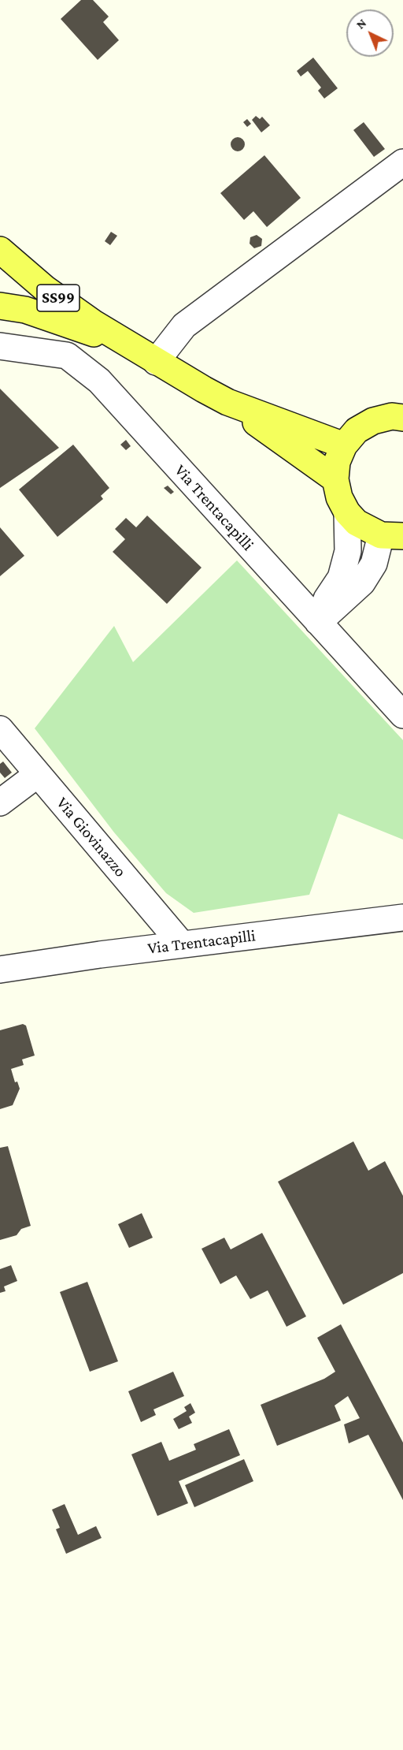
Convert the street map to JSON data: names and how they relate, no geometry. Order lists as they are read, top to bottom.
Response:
{
  "streets": {
    "main road": ["SS99"],
    "street": ["Via Trentacapilli", "Via Giovinazzo"]
  },
  "crossings": [
    ["Via Trentacapilli", "Via Giovinazzo"]
  ],
  "north": "top left"
}
